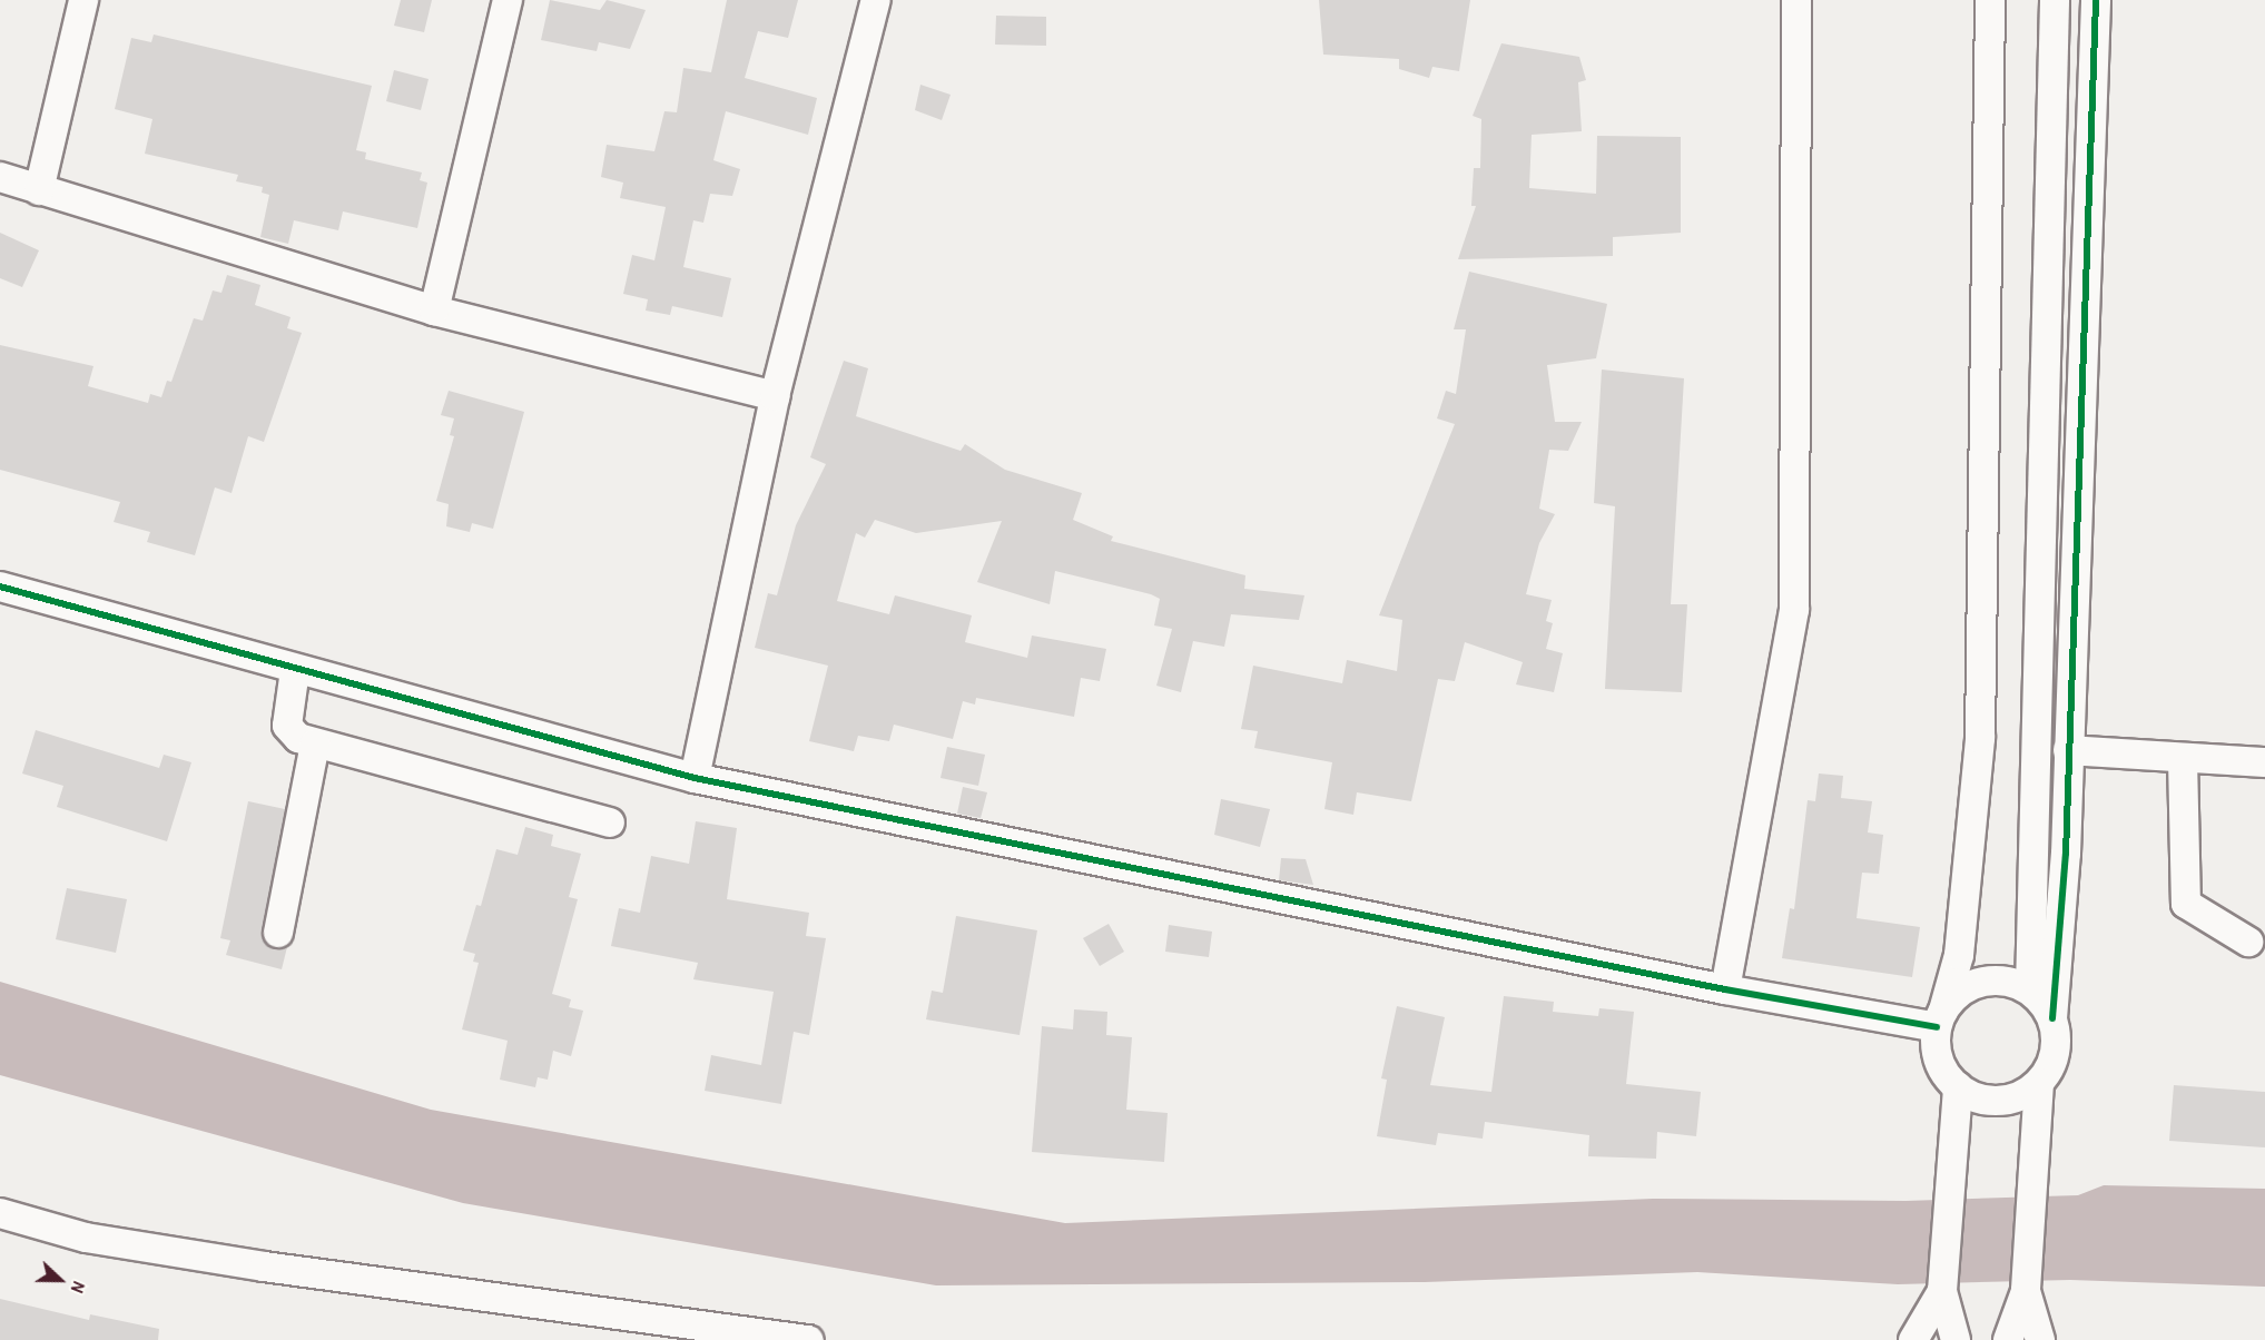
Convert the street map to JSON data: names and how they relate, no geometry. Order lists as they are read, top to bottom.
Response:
{
  "north": "right"
}
